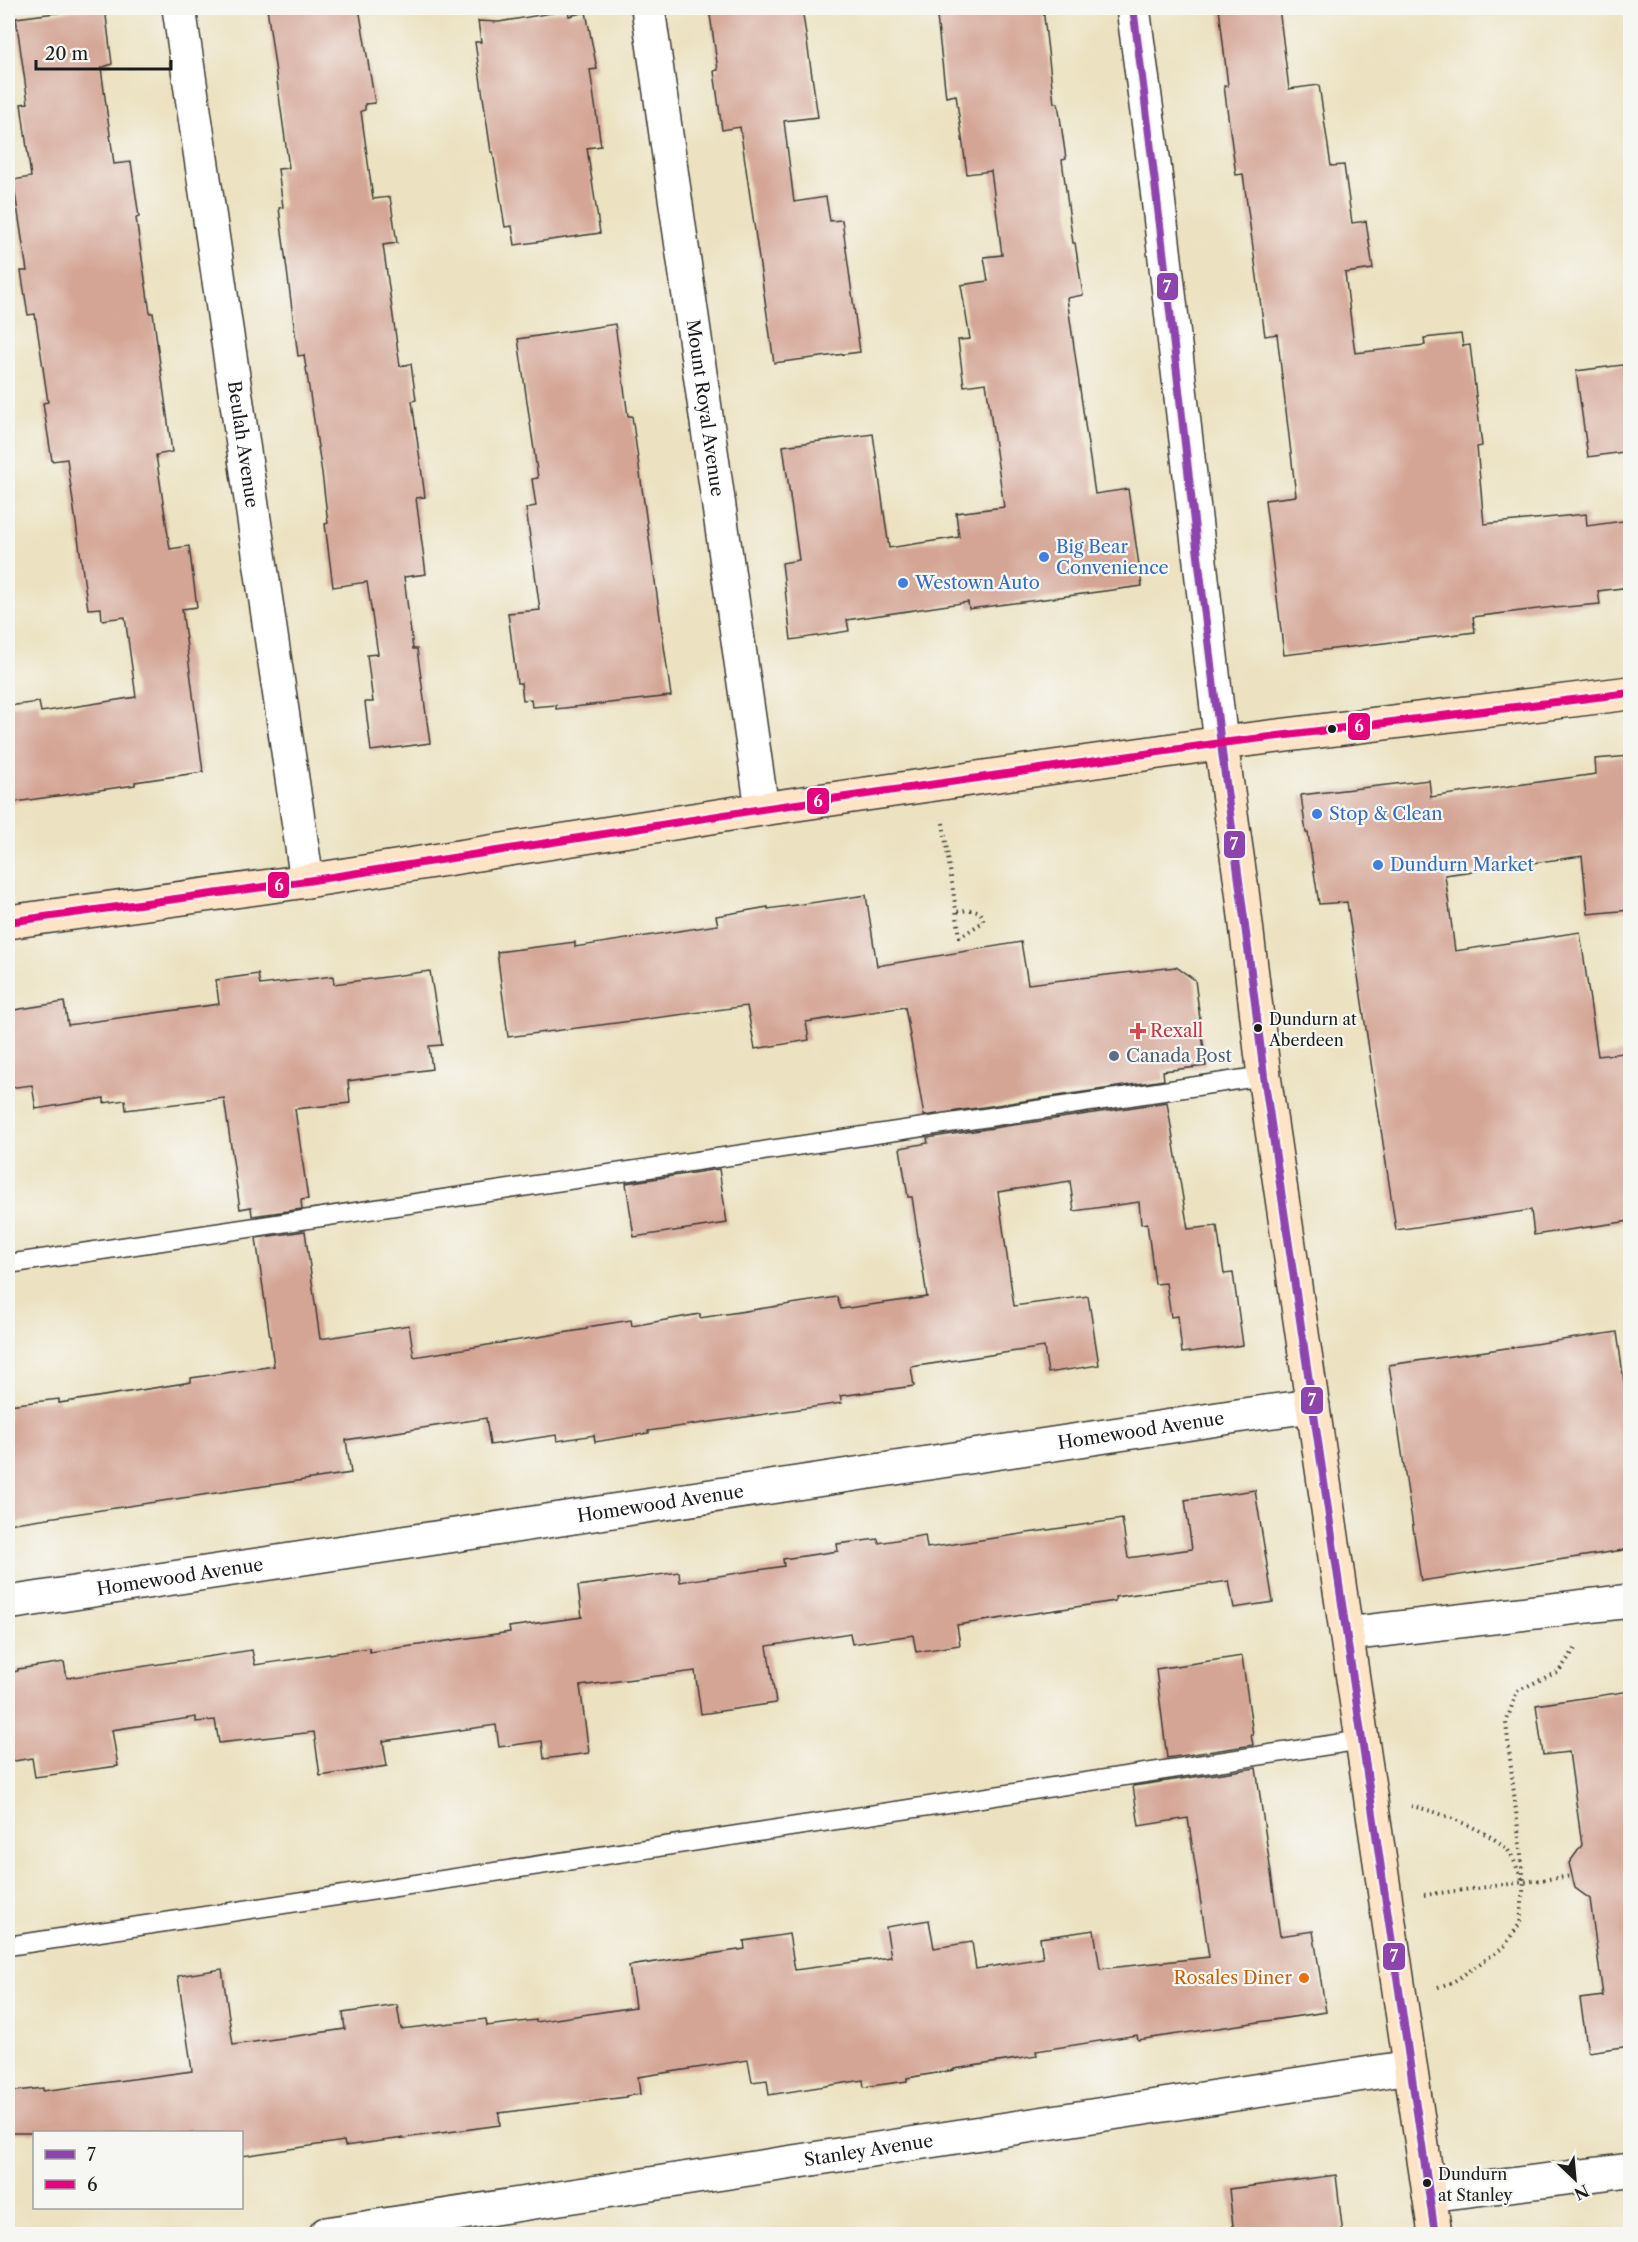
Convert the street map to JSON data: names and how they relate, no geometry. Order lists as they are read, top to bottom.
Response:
{
  "streets": {
    "street": [
      "Mount Royal Avenue",
      "Beulah Avenue",
      "Homewood Avenue",
      "Stanley Avenue"
    ]
  },
  "places": {
    "other": [
      "Big Bear Convenience",
      "Westown Auto",
      "Stop & Clean",
      "Dundurn Market",
      "Dundurn at Aberdeen",
      "Canada Post",
      "Rosales Diner",
      "Dundurn at Stanley"
    ],
    "health": ["Rexall"]
  },
  "lines": ["transit line 7", "transit line 6"],
  "legend": ["7", "6"],
  "scale_bar": "20 m",
  "north": "bottom right"
}
